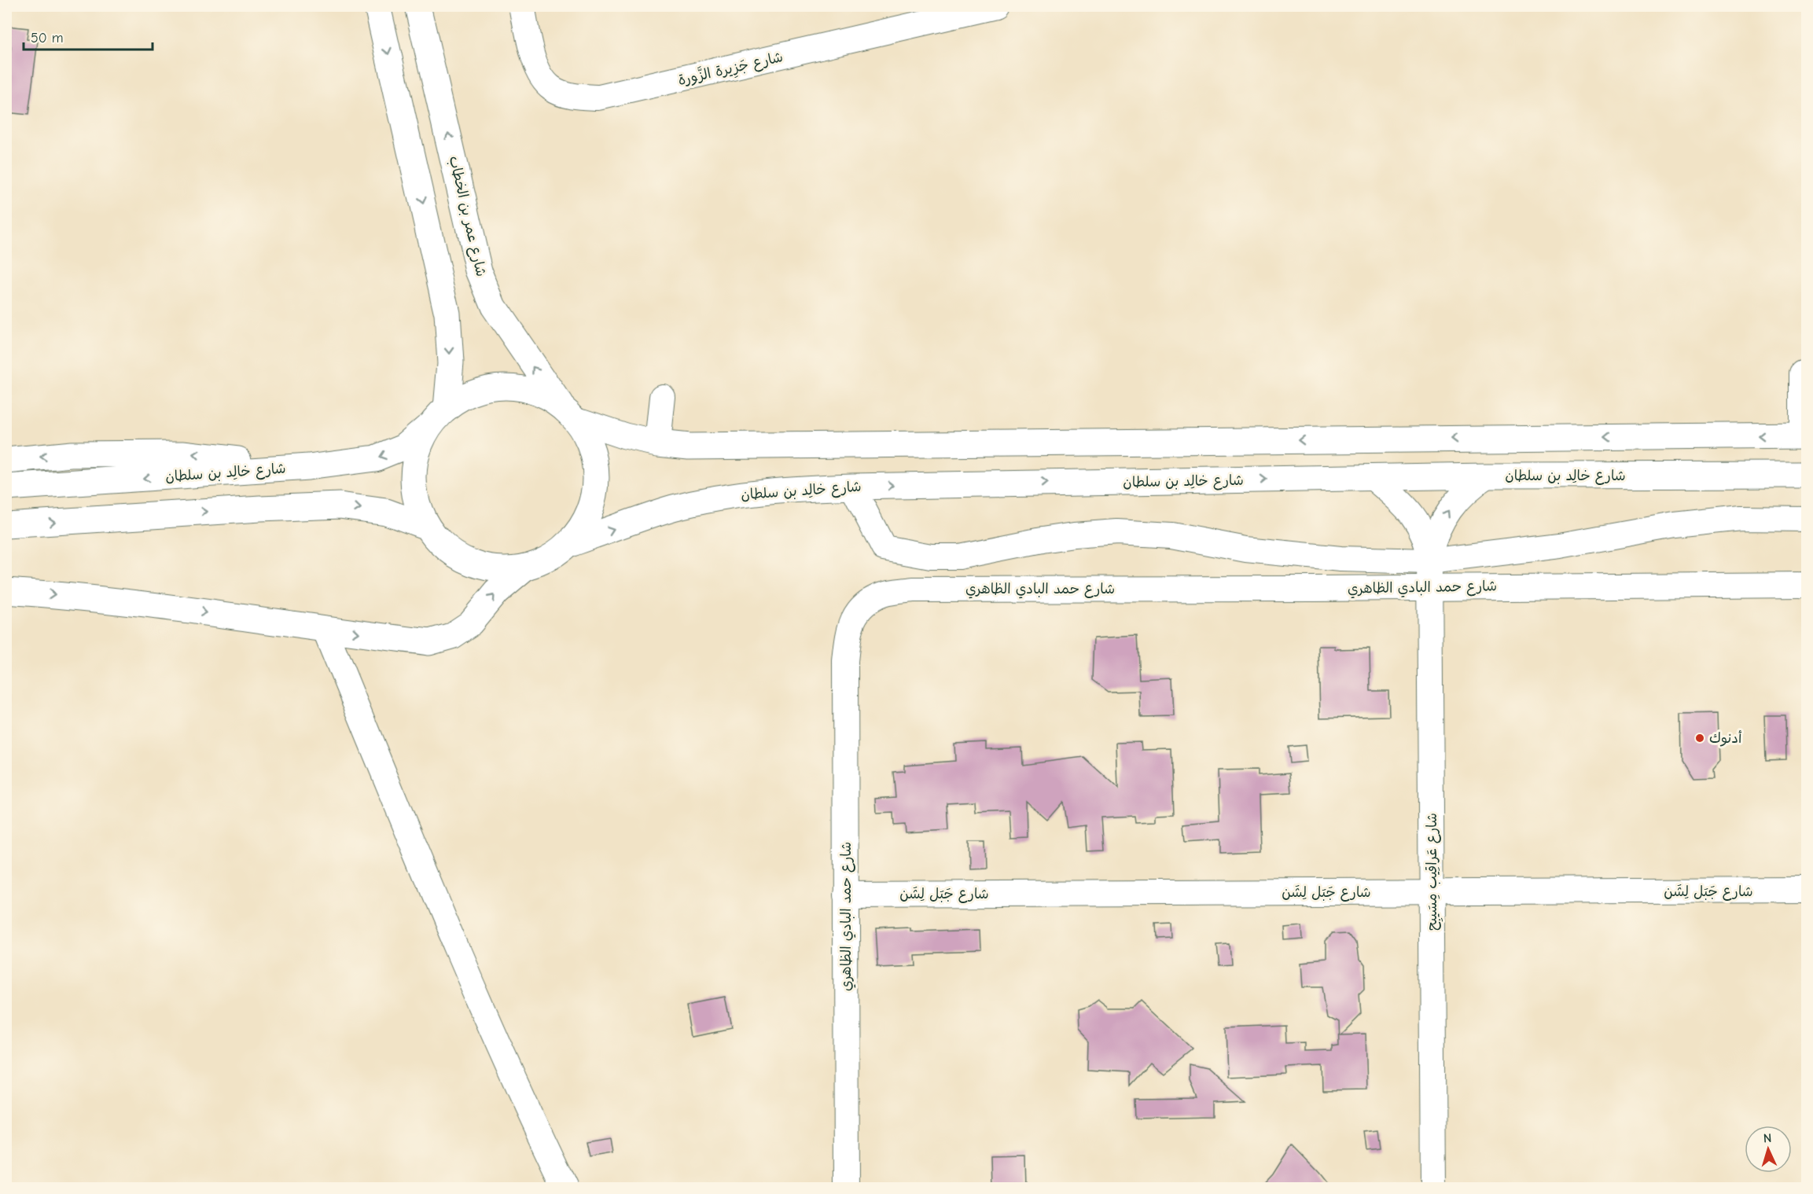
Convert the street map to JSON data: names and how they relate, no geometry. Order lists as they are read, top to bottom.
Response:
{
  "streets": {
    "main road": ["شارع عمر بن الخطاب", "شارع خالِد بن سلطان"],
    "street": [
      "شارع جَزِيرة الزَّورة",
      "شارع حمد البادي الظاهري",
      "شارع عَراقِيب مِسَيبِح",
      "شارع جَبَل لِشَن"
    ]
  },
  "crossings": [
    ["شارع عمر بن الخطاب", "شارع خالِد بن سلطان"],
    ["شارع خالِد بن سلطان", "شارع عَراقِيب مِسَيبِح"],
    ["شارع حمد البادي الظاهري", "شارع عَراقِيب مِسَيبِح"],
    ["شارع حمد البادي الظاهري", "شارع جَبَل لِشَن"],
    ["شارع عَراقِيب مِسَيبِح", "شارع جَبَل لِشَن"]
  ],
  "places": ["أدنوك"],
  "scale_bar": "50 m",
  "north": "top"
}
